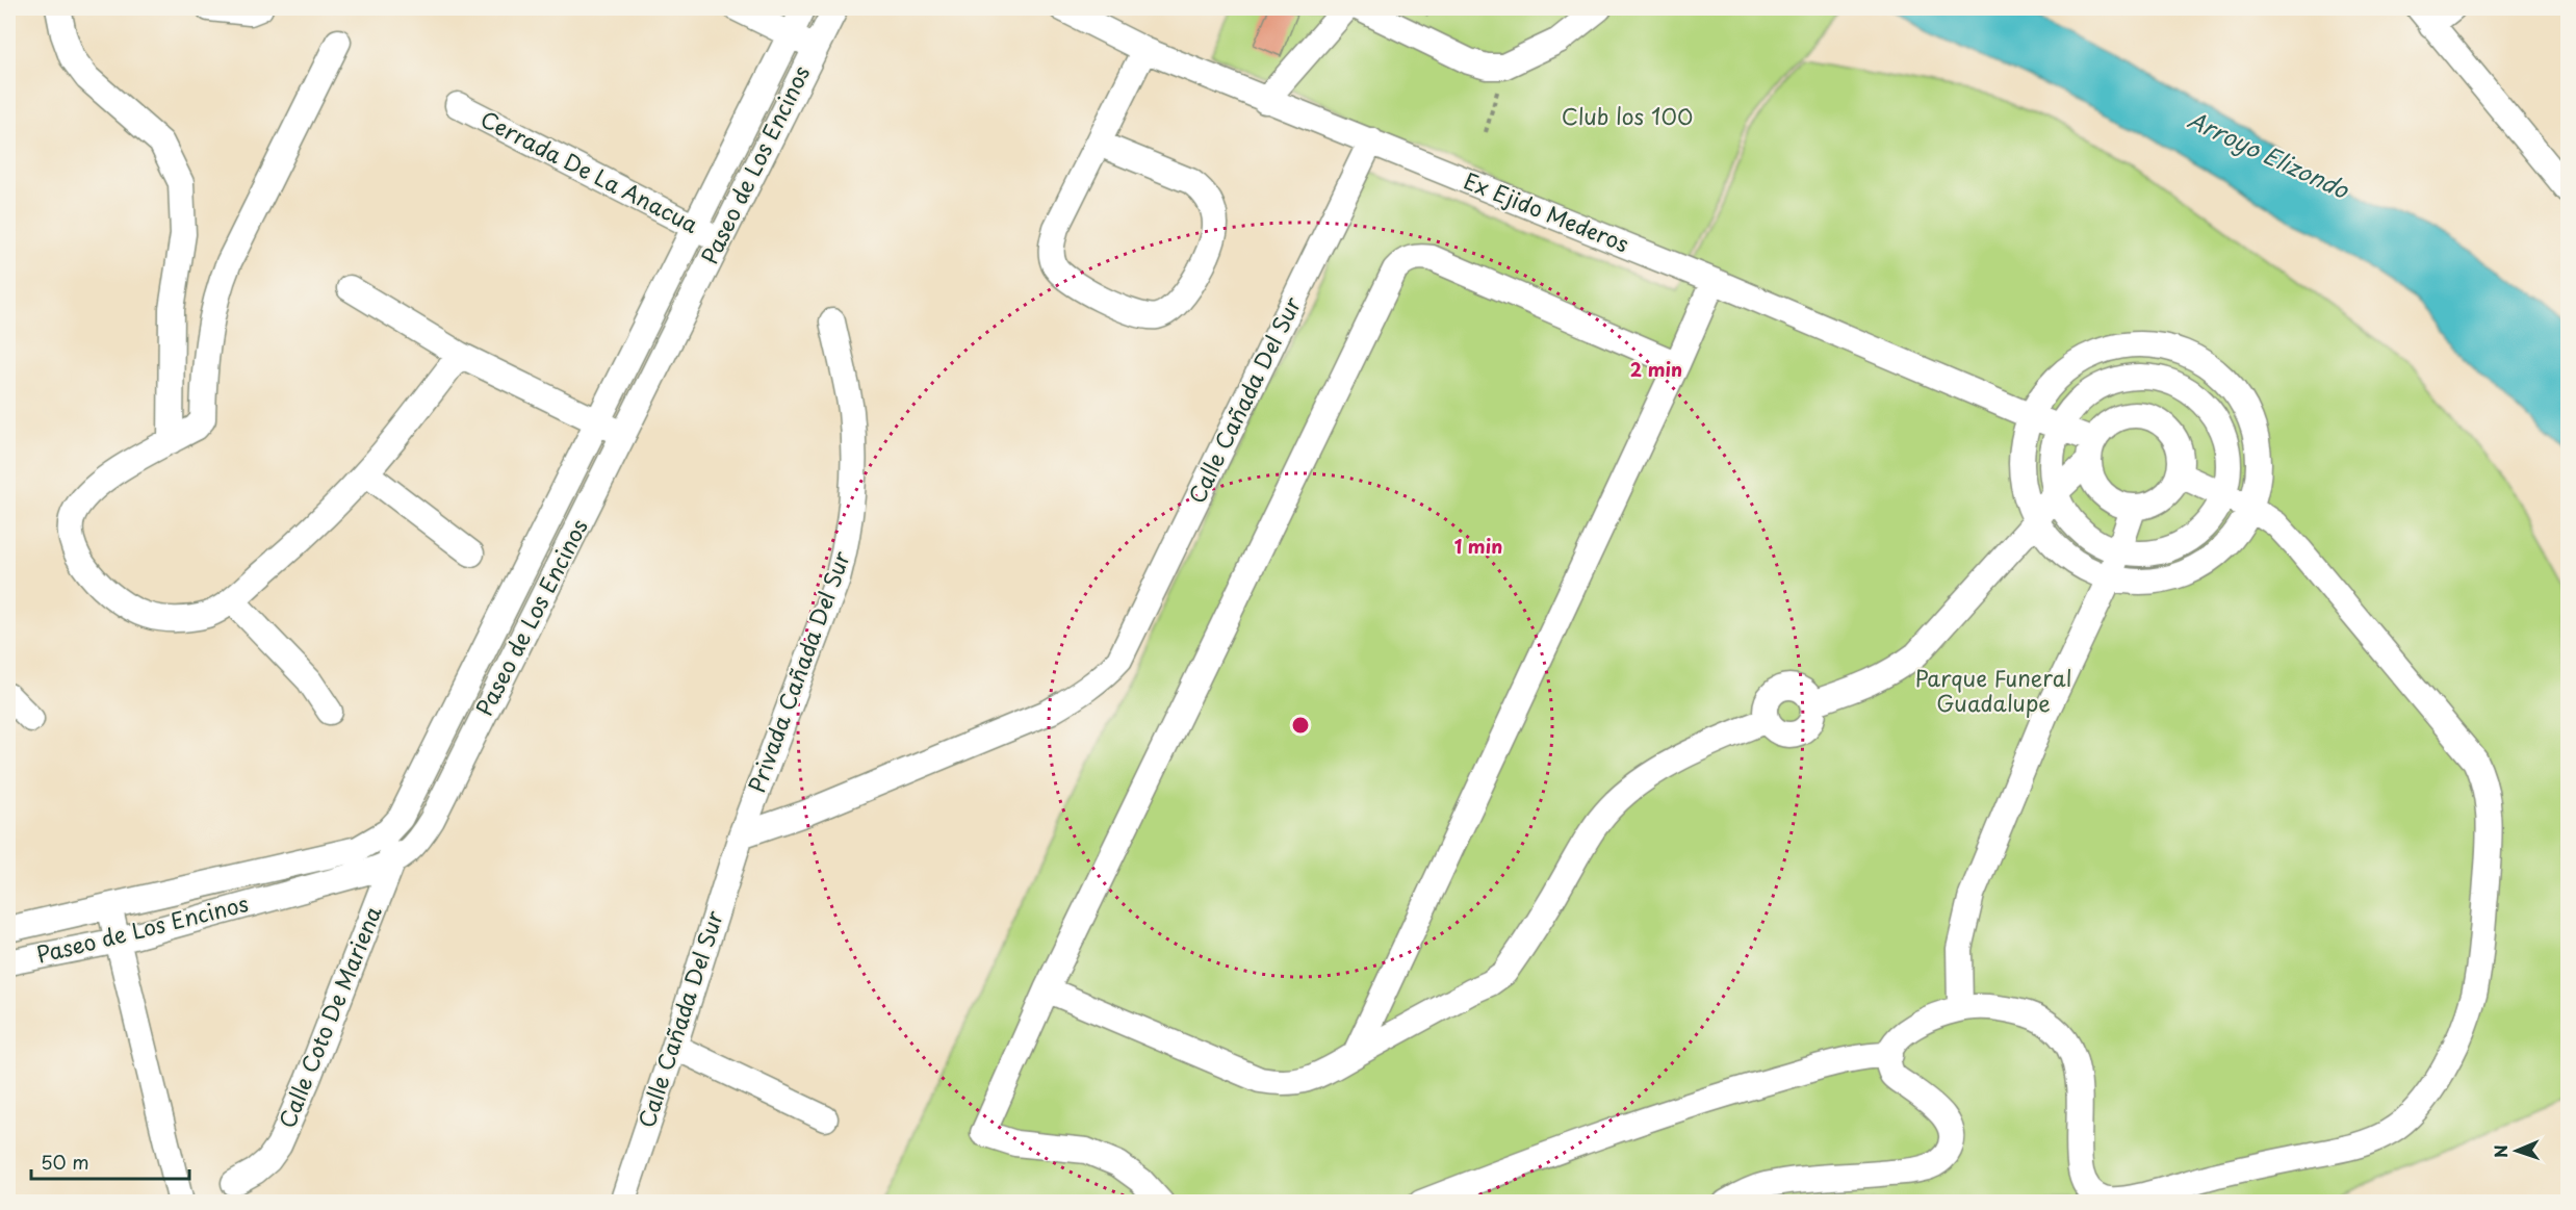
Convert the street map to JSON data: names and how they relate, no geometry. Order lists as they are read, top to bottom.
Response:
{
  "streets": {
    "street": [
      "Paseo de Los Encinos",
      "Cerrada De La Anacua",
      "Ex Ejido Mederos",
      "Calle Cañada Del Sur",
      "Privada Cañada Del Sur",
      "Calle Coto De Mariena"
    ]
  },
  "crossings": [
    ["Paseo de Los Encinos", "Cerrada De La Anacua"],
    ["Paseo de Los Encinos", "Calle Coto De Mariena"],
    ["Ex Ejido Mederos", "Calle Cañada Del Sur"],
    ["Calle Cañada Del Sur", "Privada Cañada Del Sur"]
  ],
  "water": ["Arroyo Elizondo"],
  "parks": ["Club los 100", "Parque Funeral Guadalupe"],
  "scale_bar": "50 m",
  "north": "left",
  "rings": ["2 min", "1 min"]
}
